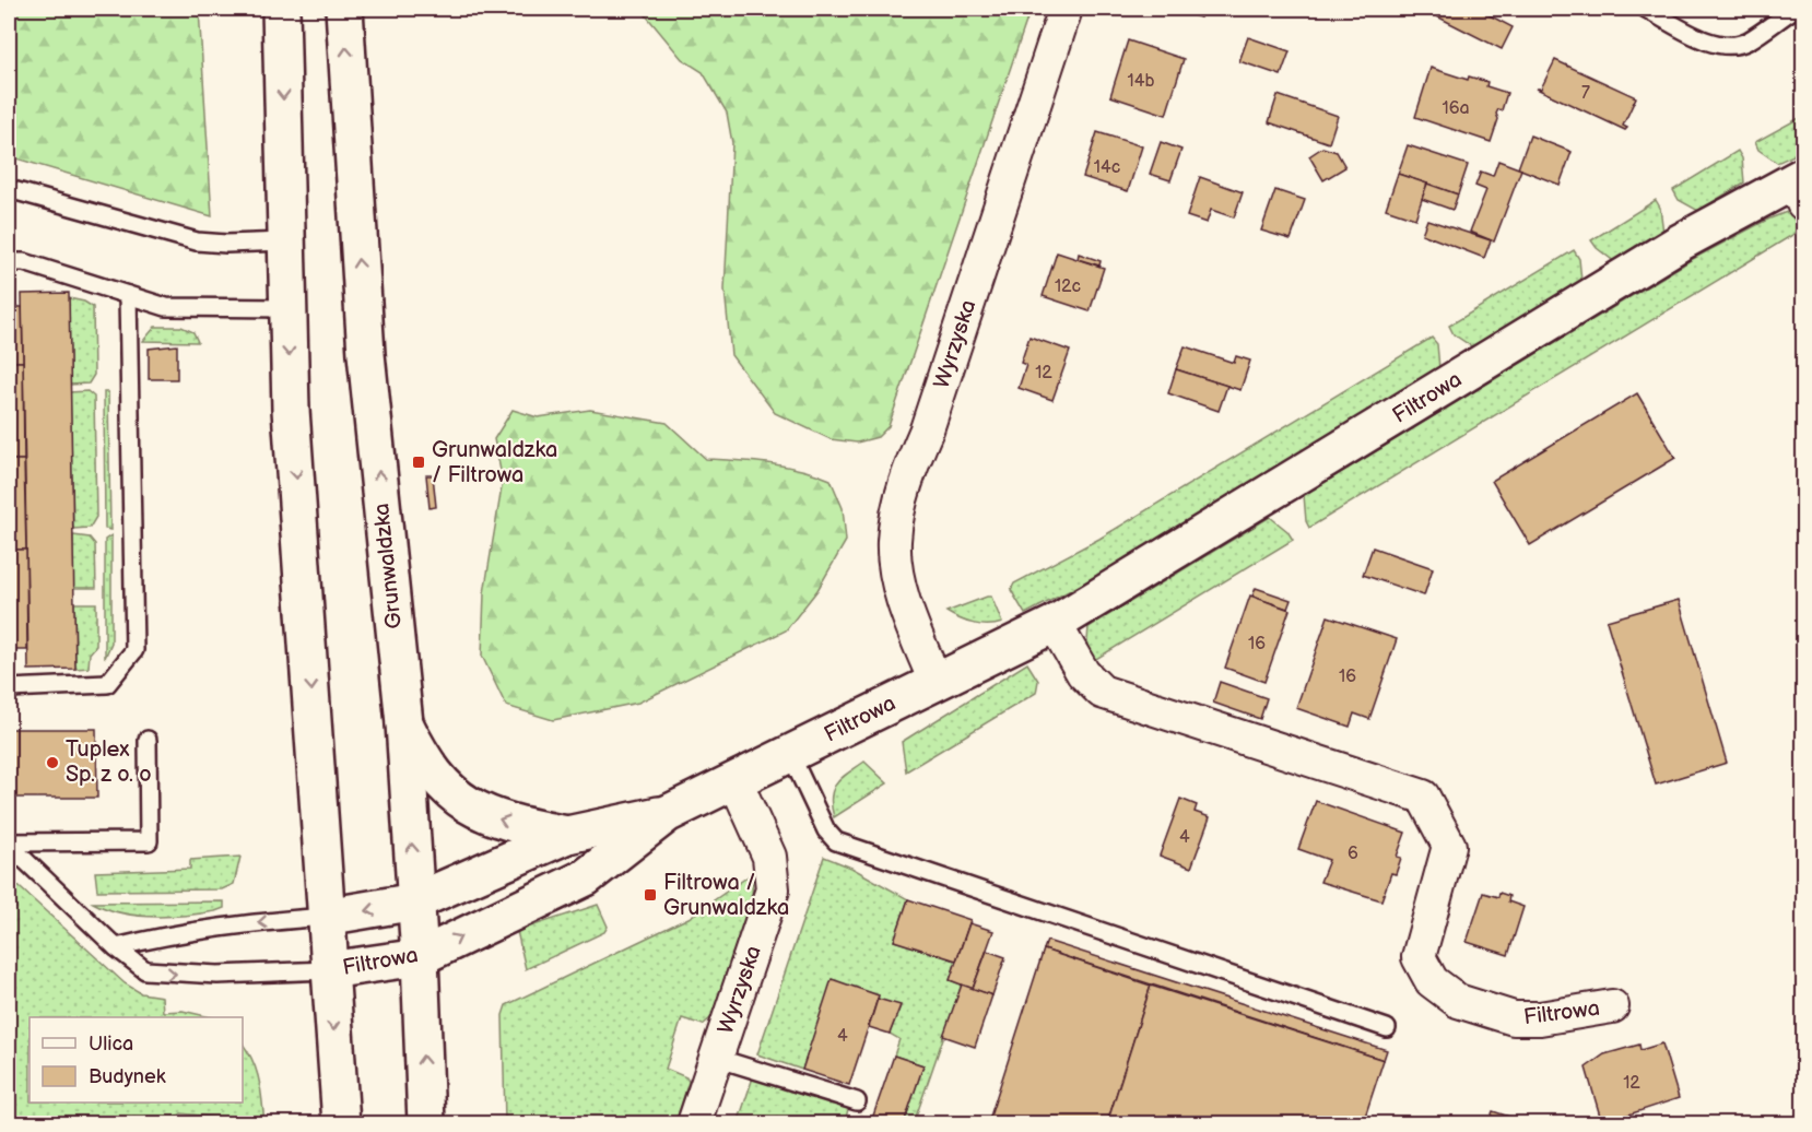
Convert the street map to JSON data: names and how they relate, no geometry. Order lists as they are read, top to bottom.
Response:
{
  "streets": {
    "street": ["Wyrzyska", "Filtrowa", "Grunwaldzka"]
  },
  "crossings": [
    ["Wyrzyska", "Filtrowa"],
    ["Filtrowa", "Grunwaldzka"]
  ],
  "places": {
    "transit": ["Grunwaldzka / Filtrowa", "Filtrowa / Grunwaldzka"],
    "other": ["Tuplex Sp. z o. o"]
  },
  "house_numbers": [
    "14b",
    "7",
    "16a",
    "14c",
    "12c",
    "12",
    "16",
    "16",
    "4",
    "6",
    "4",
    "12"
  ],
  "legend": ["Ulica", "Budynek"]
}
